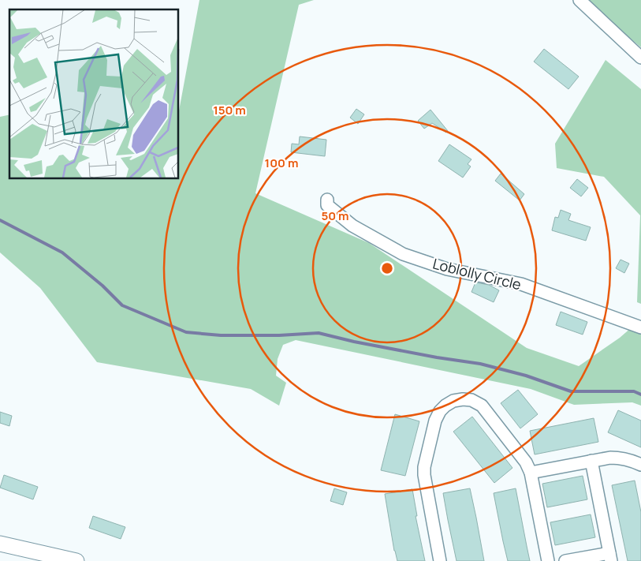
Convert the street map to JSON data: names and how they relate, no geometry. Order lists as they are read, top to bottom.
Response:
{
  "streets": {
    "street": ["Loblolly Circle"]
  },
  "rings": ["150 m", "100 m", "50 m"]
}
